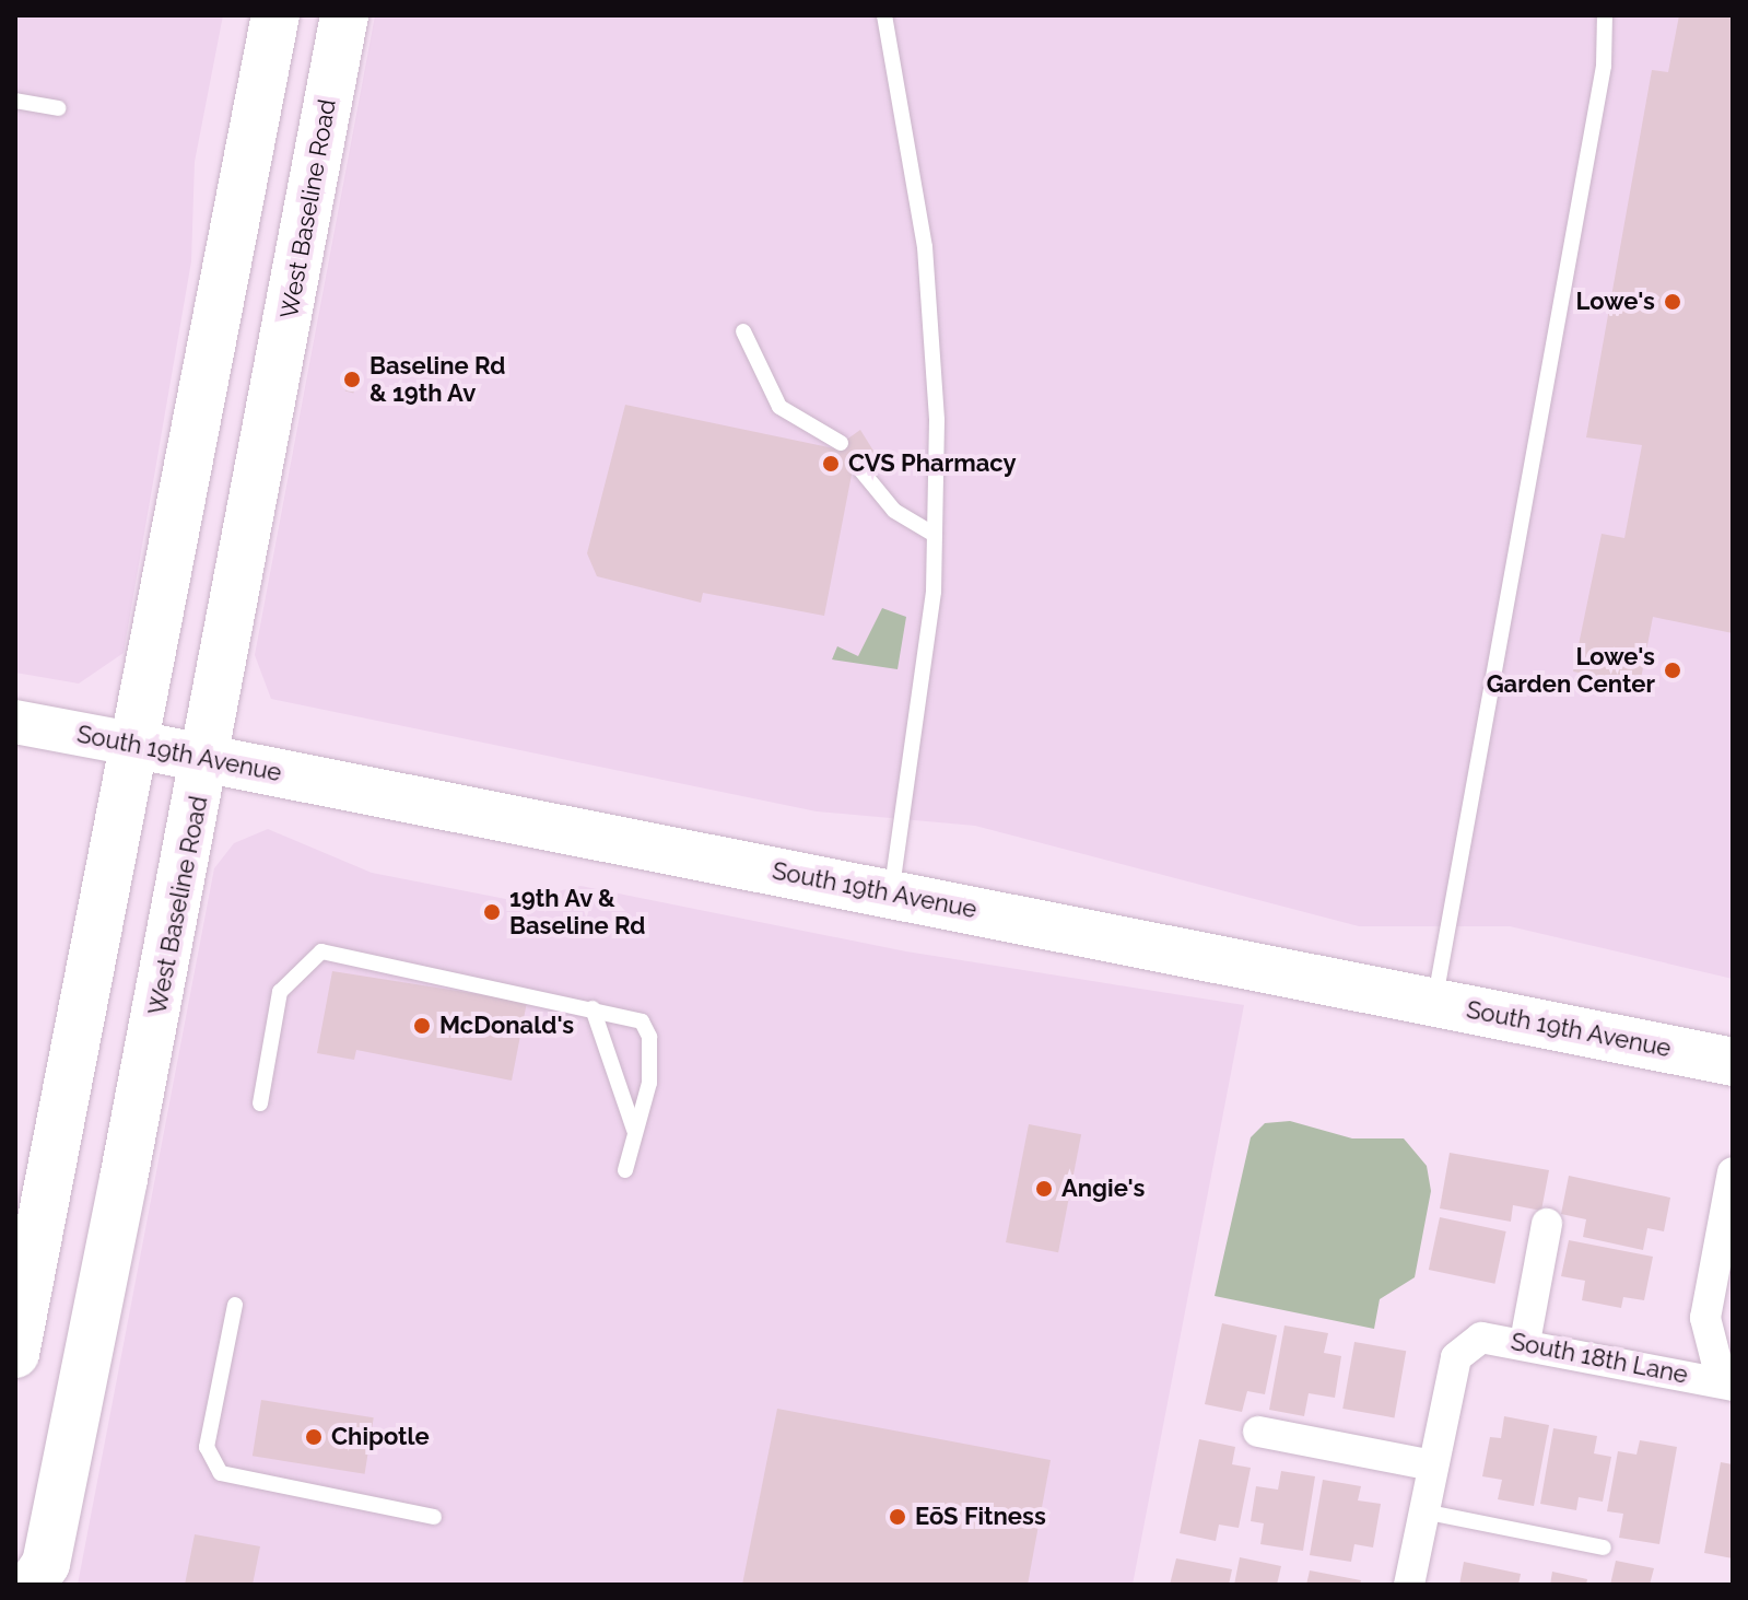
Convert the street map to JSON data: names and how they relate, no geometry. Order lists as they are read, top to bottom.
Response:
{
  "streets": {
    "main road": ["West Baseline Road", "South 19th Avenue"],
    "street": ["South 18th Lane"]
  },
  "crossings": [
    ["West Baseline Road", "South 19th Avenue"]
  ],
  "places": [
    "Lowe's",
    "Baseline Rd & 19th Av",
    "CVS Pharmacy",
    "Lowe's Garden Center",
    "19th Av & Baseline Rd",
    "McDonald's",
    "Angie's",
    "Chipotle",
    "EōS Fitness"
  ]
}
